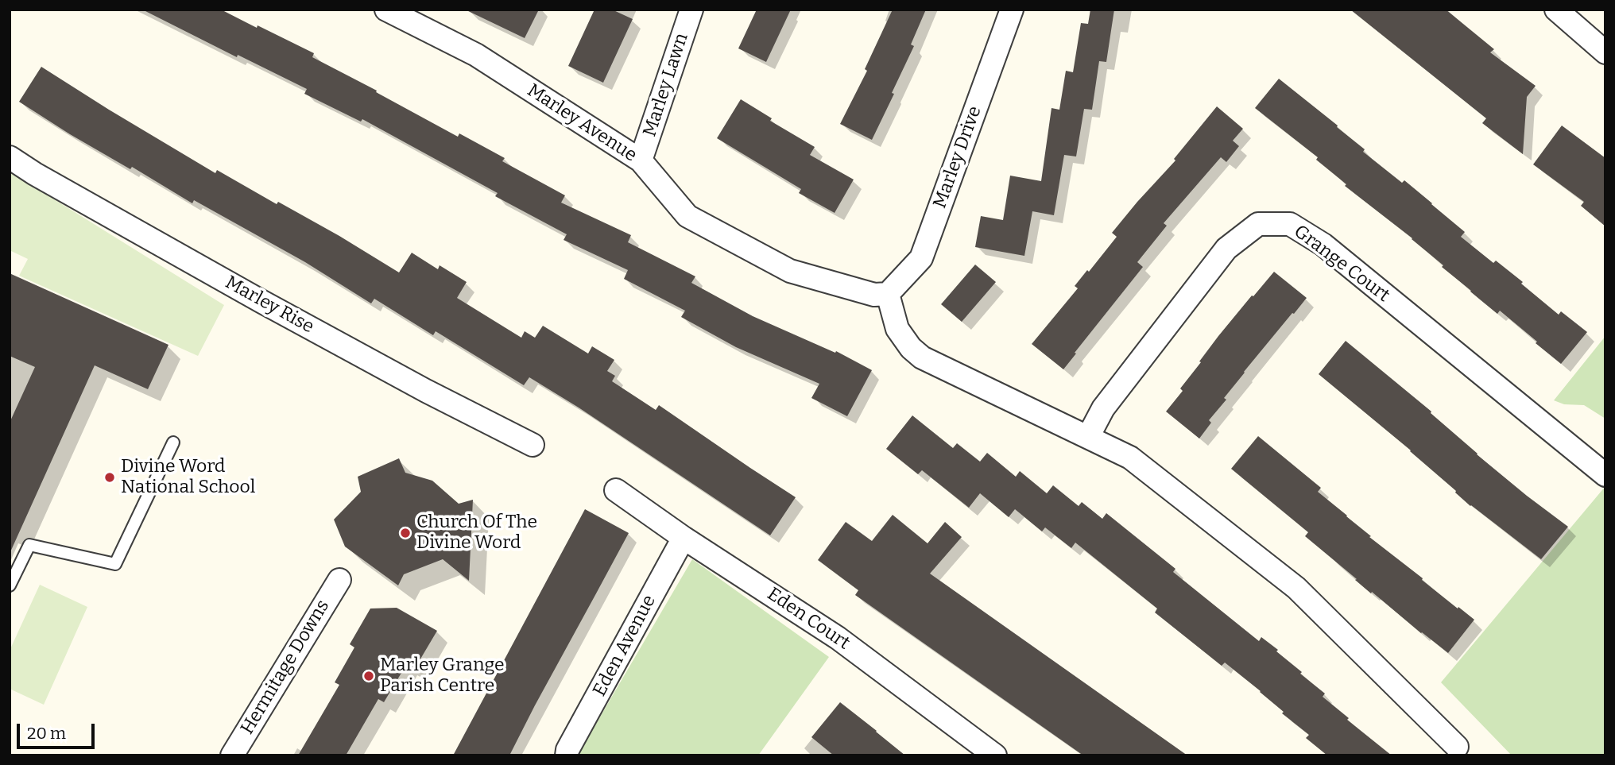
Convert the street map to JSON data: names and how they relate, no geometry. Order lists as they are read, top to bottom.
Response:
{
  "streets": {
    "street": [
      "Marley Lawn",
      "Marley Avenue",
      "Marley Drive",
      "Grange Court",
      "Marley Rise",
      "Eden Court",
      "Eden Avenue",
      "Hermitage Downs"
    ]
  },
  "crossings": [
    ["Marley Lawn", "Marley Avenue"],
    ["Marley Avenue", "Marley Drive"],
    ["Eden Court", "Eden Avenue"]
  ],
  "places": ["Divine Word National School", "Church Of The Divine Word", "Marley Grange Parish Centre"],
  "scale_bar": "20 m"
}
